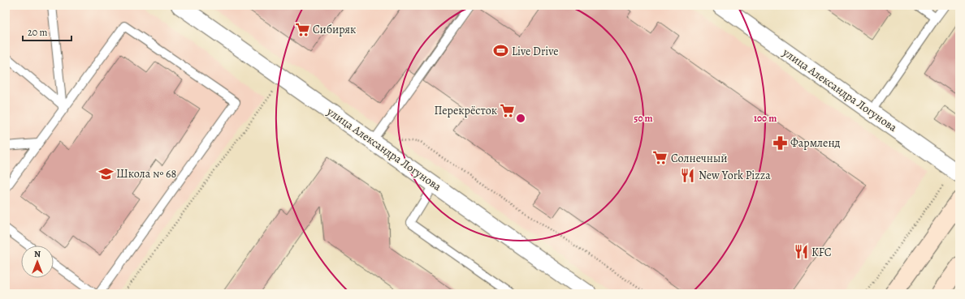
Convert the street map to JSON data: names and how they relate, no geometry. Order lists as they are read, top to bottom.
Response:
{
  "streets": {
    "street": ["улица Александра Логунова"]
  },
  "places": {
    "supermarket": ["Сибиряк", "Перекрёсток", "Солнечный"],
    "sports": ["Live Drive"],
    "pharmacy": ["Фармленд"],
    "school or university": ["Школа № 68"],
    "restaurant": ["New York Pizza", "KFC"]
  },
  "scale_bar": "20 m",
  "north": "top",
  "rings": ["50 m", "100 m"]
}
